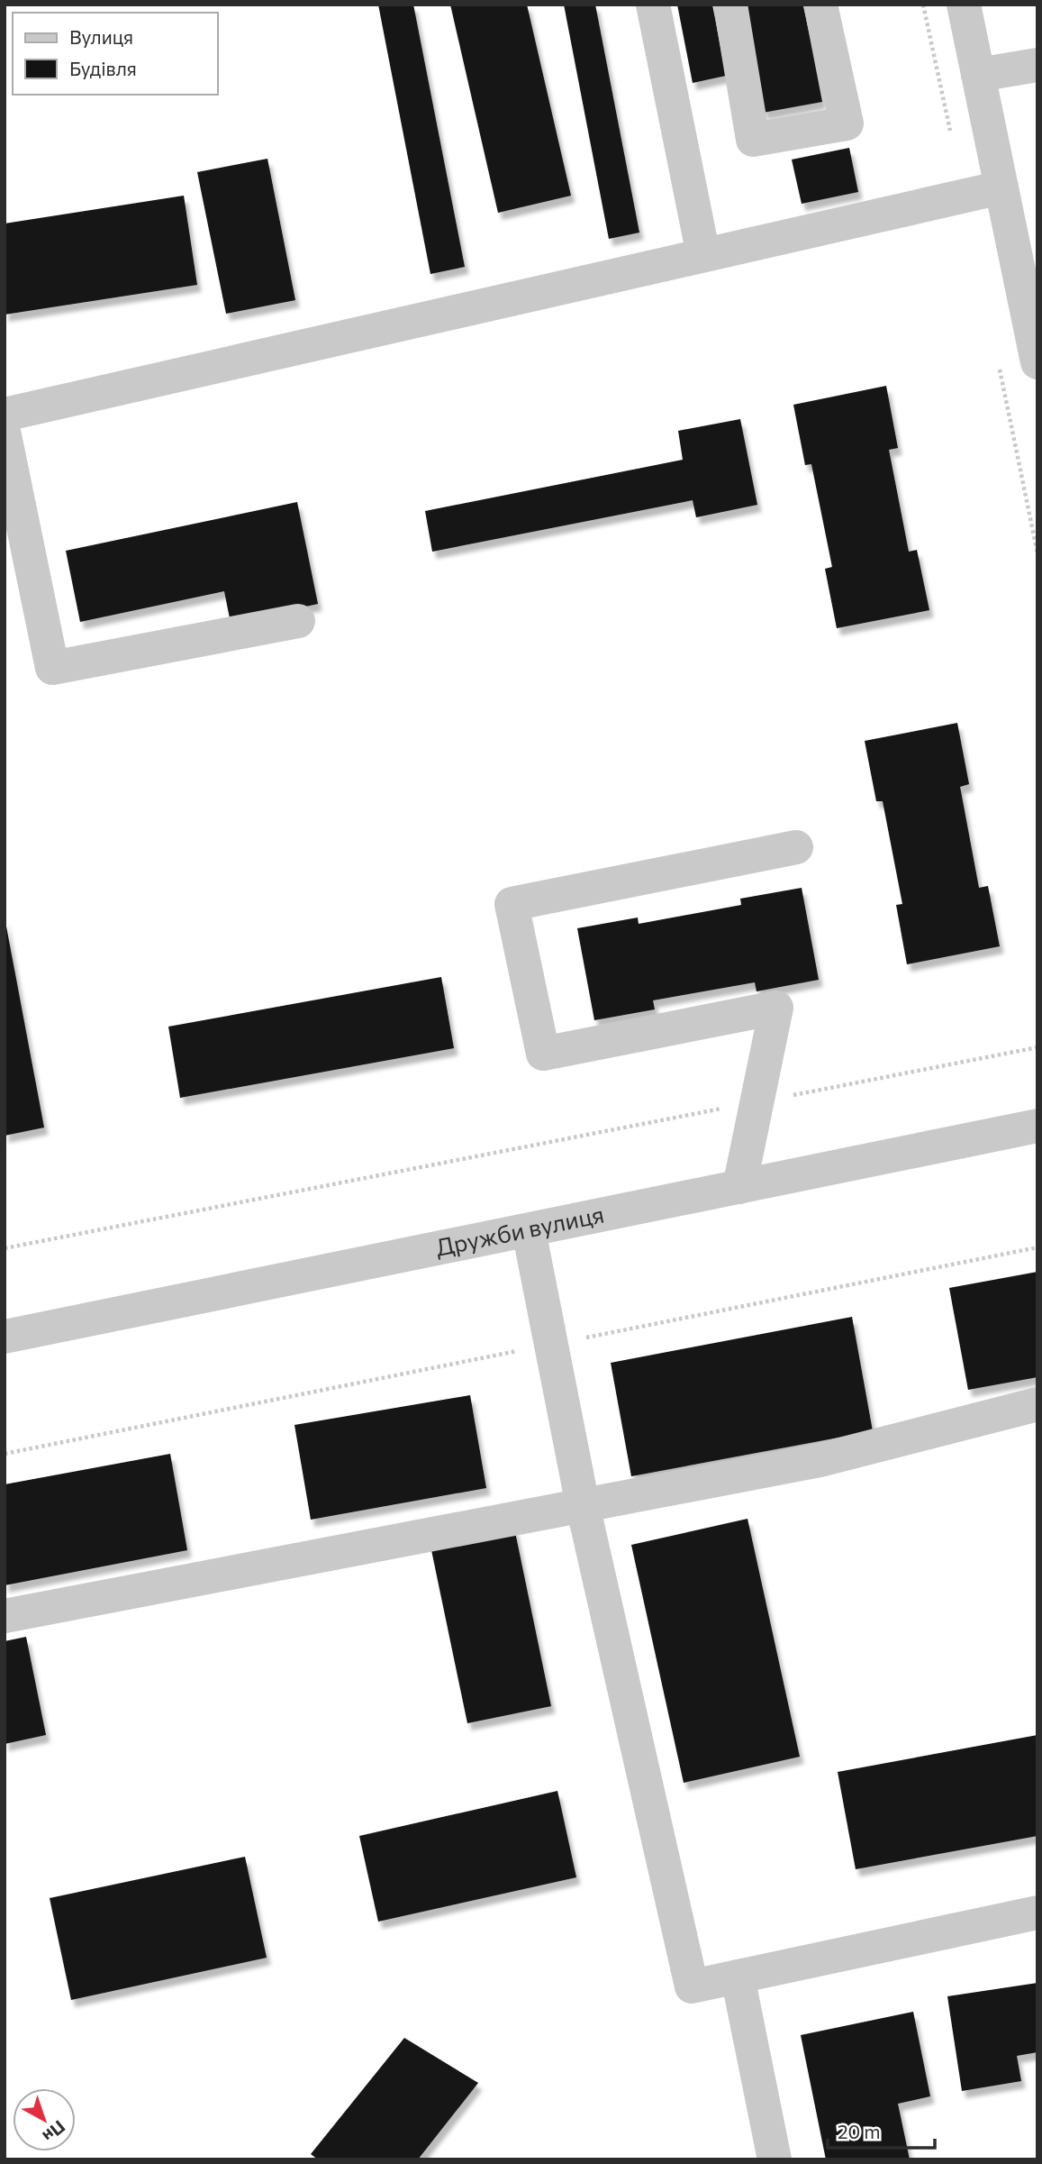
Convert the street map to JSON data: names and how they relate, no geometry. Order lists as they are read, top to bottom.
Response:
{
  "streets": {
    "street": ["Дружби вулиця"]
  },
  "legend": ["Вулиця", "Будівля"],
  "scale_bar": "20 m",
  "north": "bottom right"
}
